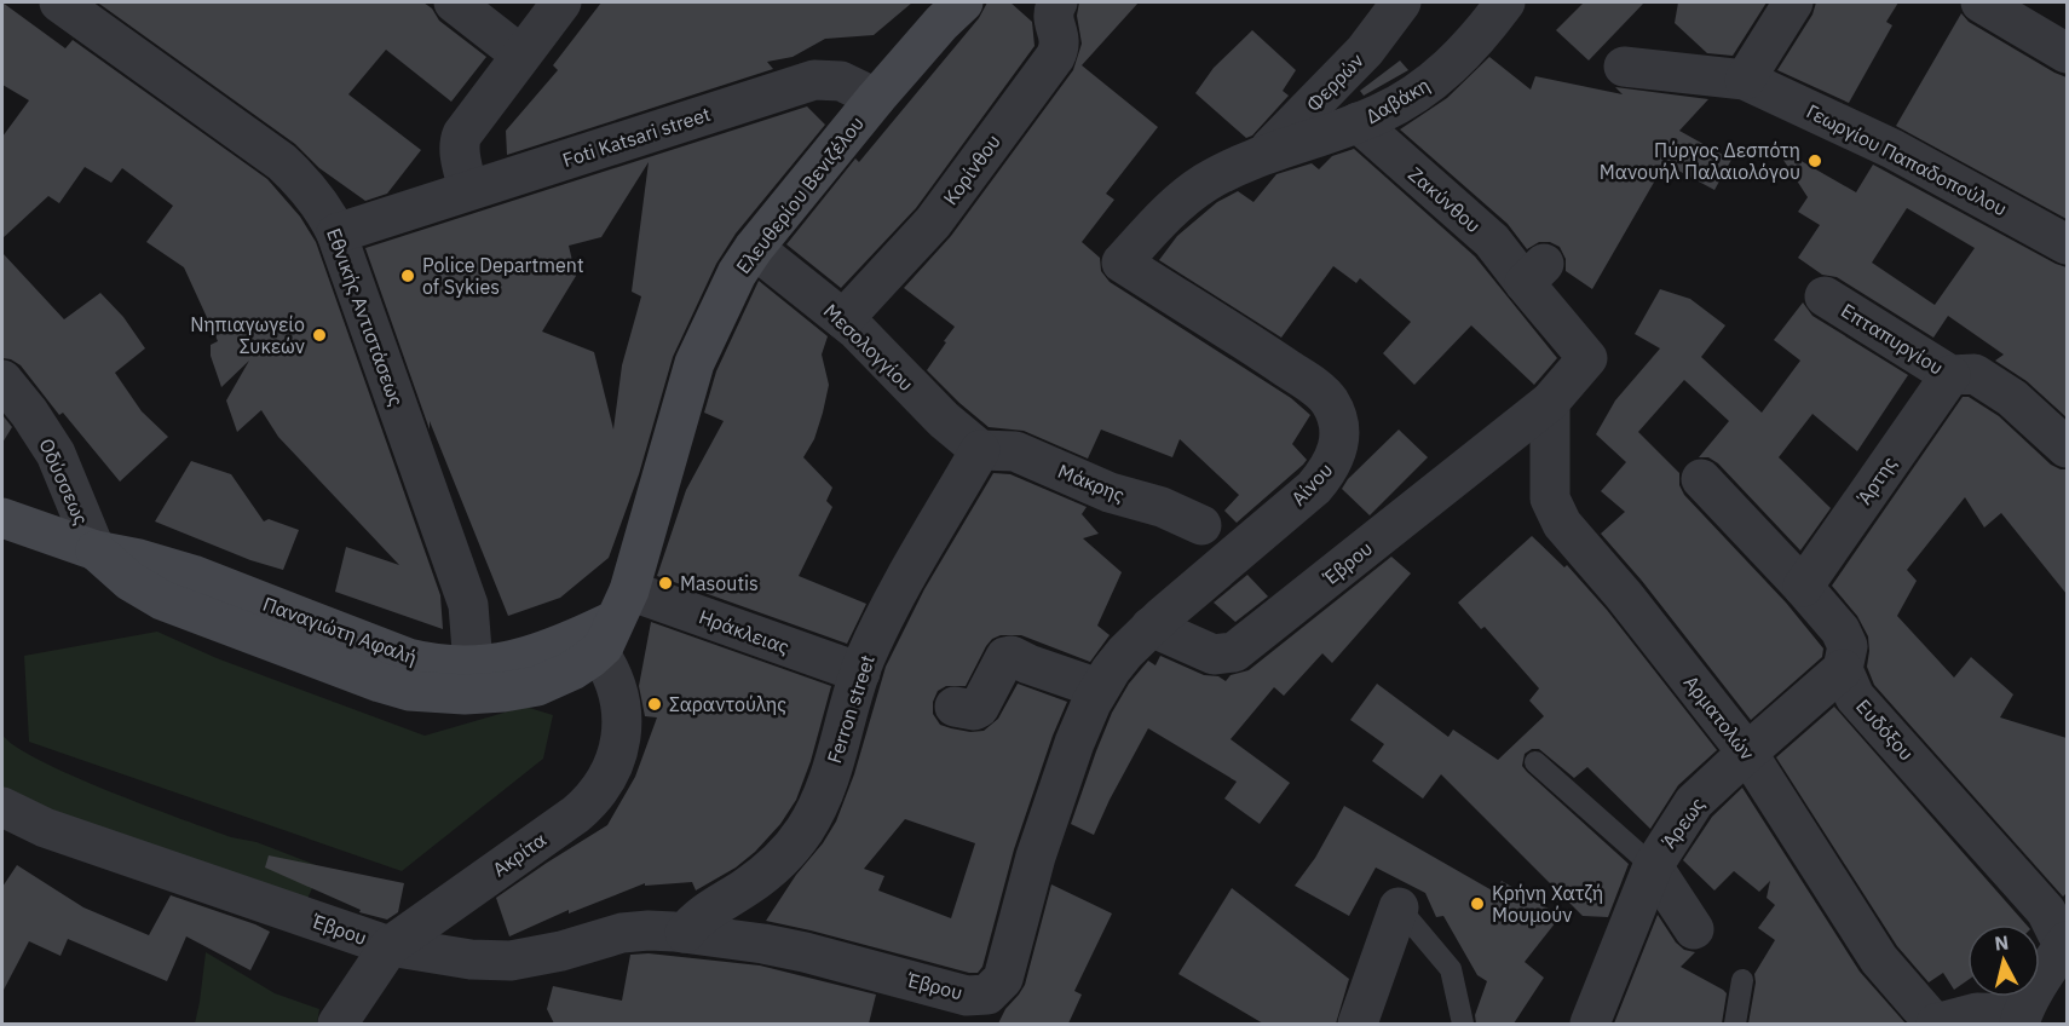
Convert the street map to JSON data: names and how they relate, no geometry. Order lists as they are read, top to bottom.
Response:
{
  "streets": {
    "street": [
      "Φερρών",
      "Δαβάκη",
      "Foti Katsari street",
      "Γεωργίου Παπαδοπούλου",
      "Κορίνθου",
      "Ελευθερίου Βενιζέλου",
      "Ζακύνθου",
      "Εθνικής Αντιστάσεως",
      "Επταπυργίου",
      "Μεσολογγίου",
      "Άρτης",
      "Οδύσσεως",
      "Μάκρης",
      "Αίνου",
      "Έβρου",
      "Παναγιώτη Αφαλή",
      "Ηράκλειας",
      "Ferron street",
      "Αρματολών",
      "Ευδόξου",
      "Άρεως",
      "Ακρίτα"
    ]
  },
  "crossings": [
    ["Φερρών", "Δαβάκη"],
    ["Φερρών", "Αίνου"],
    ["Δαβάκη", "Ζακύνθου"],
    ["Δαβάκη", "Αίνου"],
    ["Foti Katsari street", "Ελευθερίου Βενιζέλου"],
    ["Foti Katsari street", "Εθνικής Αντιστάσεως"],
    ["Κορίνθου", "Μεσολογγίου"],
    ["Ελευθερίου Βενιζέλου", "Μεσολογγίου"],
    ["Ελευθερίου Βενιζέλου", "Παναγιώτη Αφαλή"],
    ["Ελευθερίου Βενιζέλου", "Ηράκλειας"],
    ["Ελευθερίου Βενιζέλου", "Ακρίτα"],
    ["Ζακύνθου", "Έβρου"],
    ["Εθνικής Αντιστάσεως", "Παναγιώτη Αφαλή"],
    ["Επταπυργίου", "Άρτης"],
    ["Μεσολογγίου", "Μάκρης"],
    ["Μεσολογγίου", "Ferron street"],
    ["Άρτης", "Ευδόξου"],
    ["Οδύσσεως", "Παναγιώτη Αφαλή"],
    ["Μάκρης", "Ferron street"],
    ["Αίνου", "Έβρου"],
    ["Έβρου", "Ferron street"],
    ["Έβρου", "Αρματολών"],
    ["Έβρου", "Ακρίτα"],
    ["Παναγιώτη Αφαλή", "Ηράκλειας"],
    ["Παναγιώτη Αφαλή", "Ακρίτα"],
    ["Ηράκλειας", "Ferron street"],
    ["Ηράκλειας", "Ακρίτα"],
    ["Αρματολών", "Άρεως"],
    ["Ευδόξου", "Άρεως"]
  ],
  "places": [
    "Πύργος Δεσπότη Μανουήλ Παλαιολόγου",
    "Police Department of Sykies",
    "Νηπιαγωγείο Συκεών",
    "Masoutis",
    "Σαραντούλης",
    "Κρήνη Χατζή Μουμούν"
  ],
  "north": "top"
}
